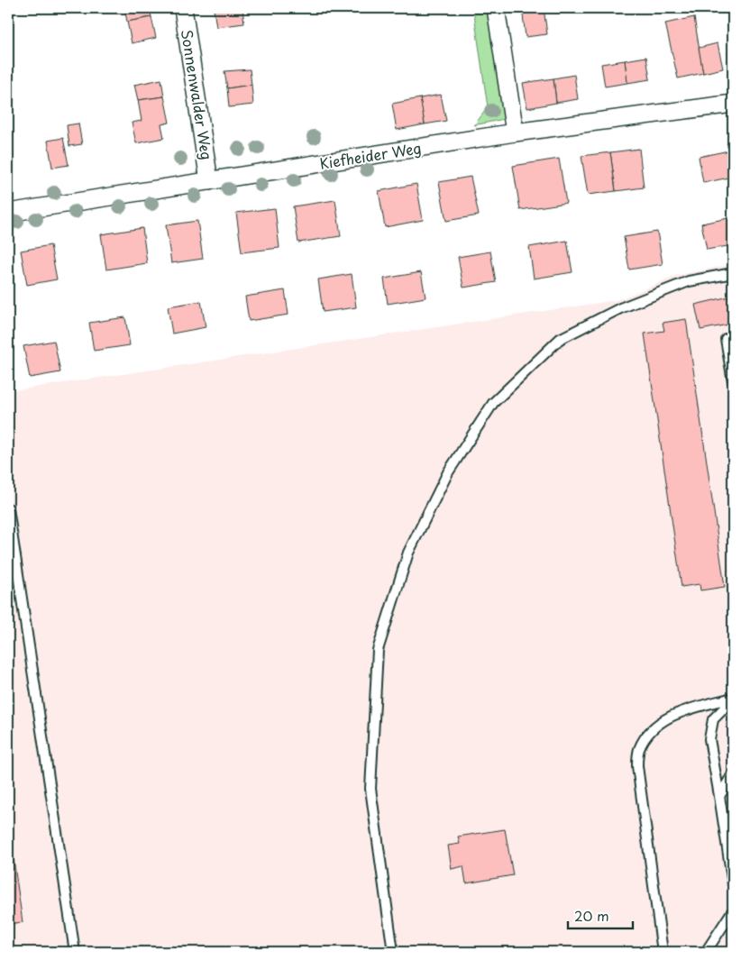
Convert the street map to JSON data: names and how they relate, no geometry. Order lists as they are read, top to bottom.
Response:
{
  "streets": {
    "street": ["Sonnenwalder Weg", "Kiefheider Weg"]
  },
  "crossings": [
    ["Sonnenwalder Weg", "Kiefheider Weg"]
  ],
  "scale_bar": "20 m"
}
